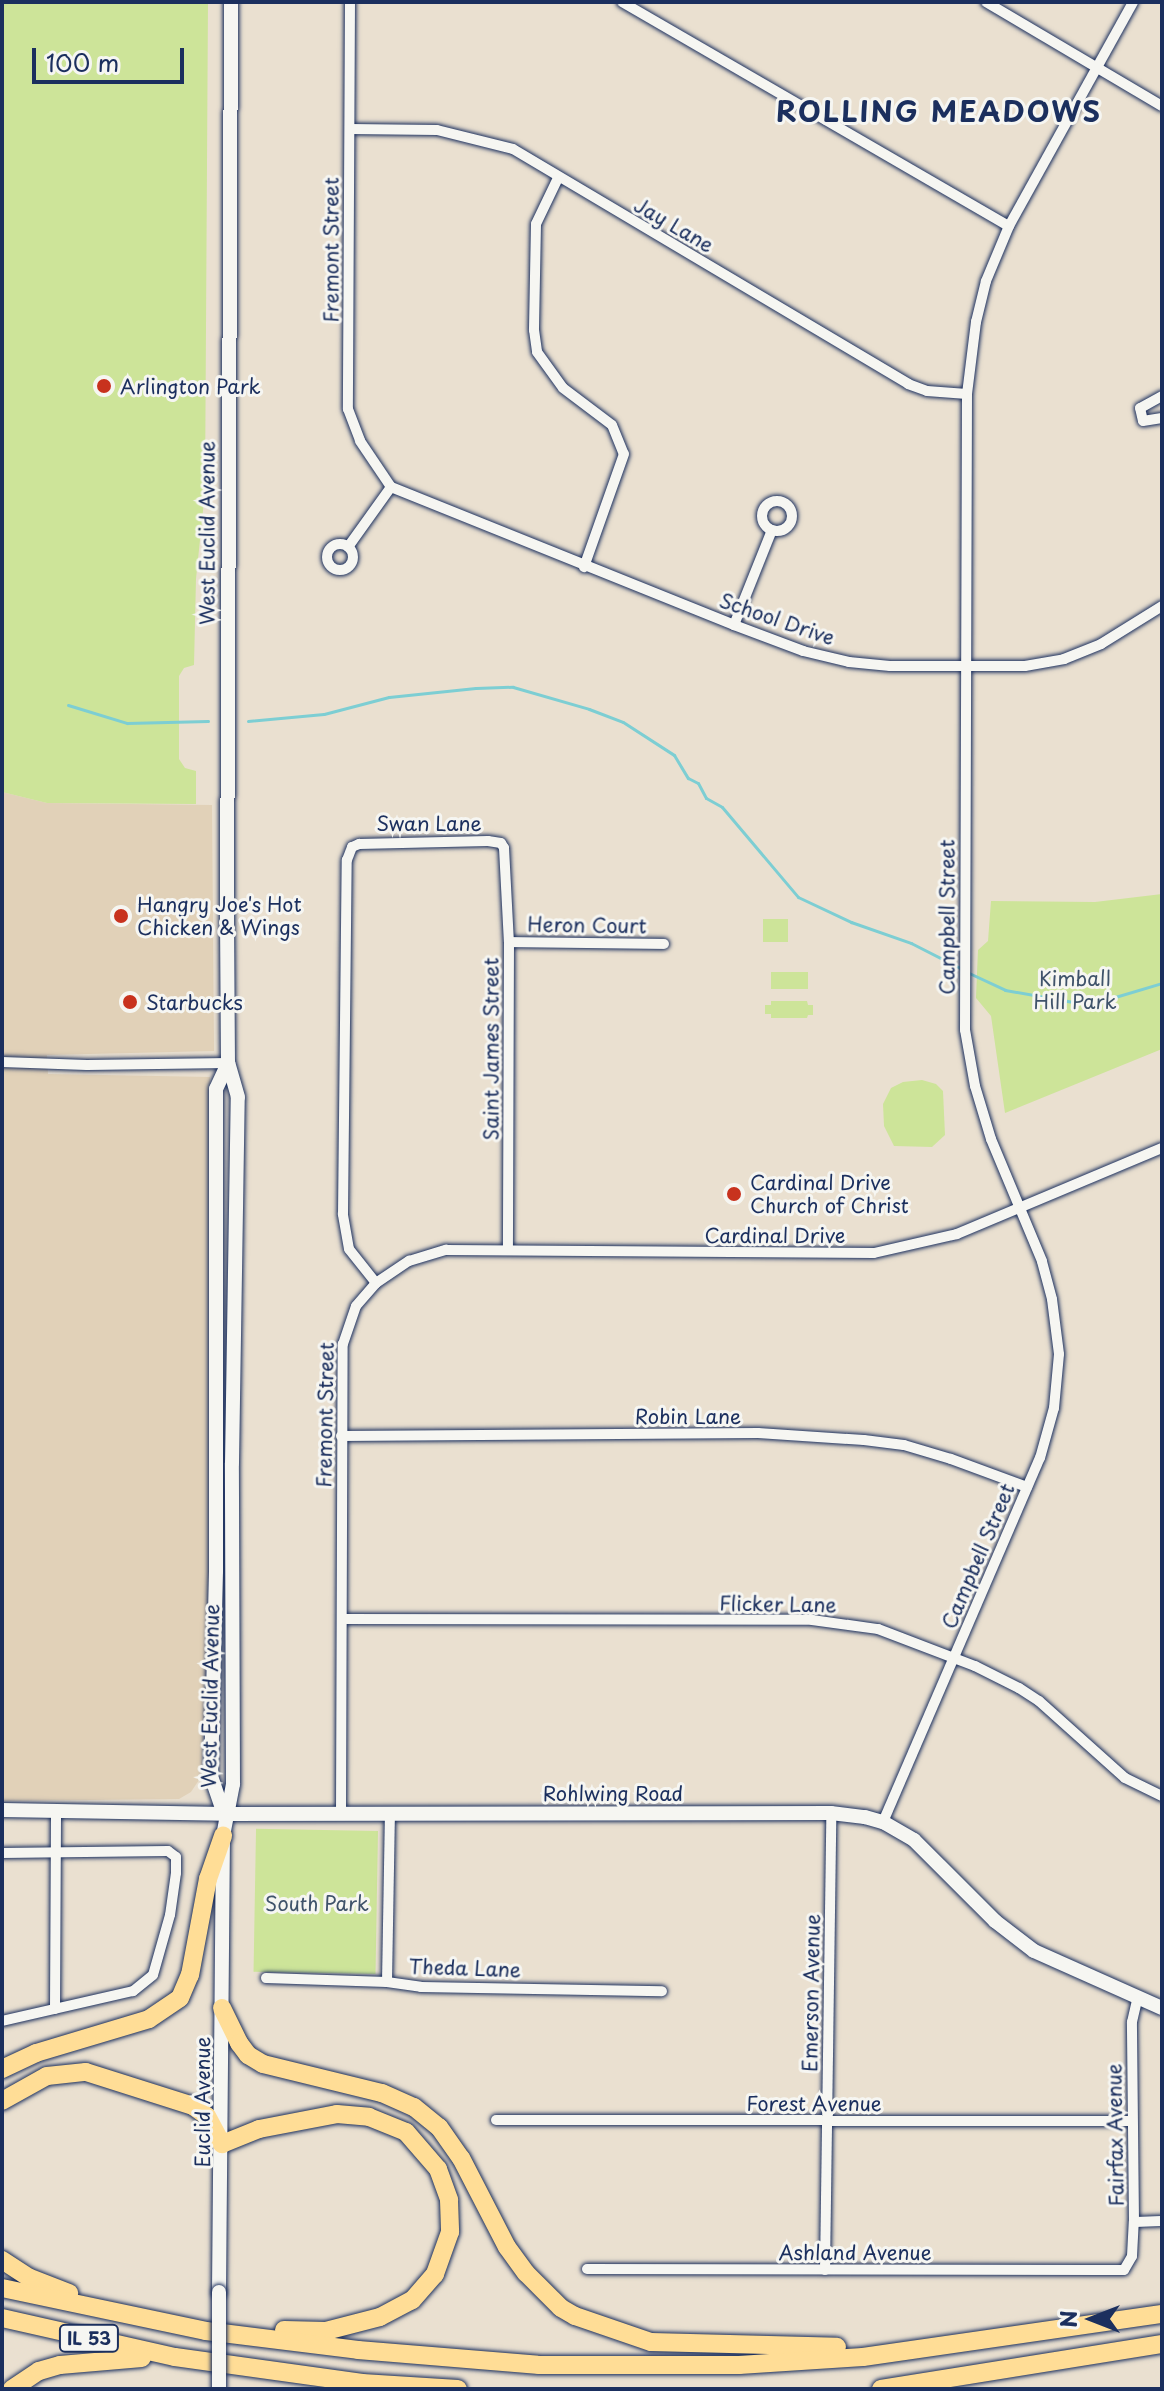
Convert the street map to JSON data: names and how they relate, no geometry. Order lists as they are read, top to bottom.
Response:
{
  "streets": {
    "highway": ["IL 53"],
    "main road": ["West Euclid Avenue", "Rohlwing Road", "Euclid Avenue"],
    "street": [
      "Jay Lane",
      "Fremont Street",
      "School Drive",
      "Swan Lane",
      "Campbell Street",
      "Heron Court",
      "Saint James Street",
      "Cardinal Drive",
      "Robin Lane",
      "Flicker Lane",
      "Theda Lane",
      "Emerson Avenue",
      "Forest Avenue",
      "Fairfax Avenue",
      "Ashland Avenue"
    ]
  },
  "crossings": [
    ["Jay Lane", "Fremont Street"],
    ["Jay Lane", "Campbell Street"],
    ["Fremont Street", "School Drive"],
    ["Fremont Street", "Swan Lane"],
    ["Fremont Street", "Cardinal Drive"],
    ["Fremont Street", "Robin Lane"],
    ["Fremont Street", "Flicker Lane"],
    ["Fremont Street", "Rohlwing Road"],
    ["West Euclid Avenue", "Rohlwing Road"],
    ["West Euclid Avenue", "Euclid Avenue"],
    ["School Drive", "Campbell Street"],
    ["Swan Lane", "Saint James Street"],
    ["Swan Lane", "Cardinal Drive"],
    ["Campbell Street", "Cardinal Drive"],
    ["Campbell Street", "Robin Lane"],
    ["Campbell Street", "Flicker Lane"],
    ["Campbell Street", "Rohlwing Road"],
    ["Heron Court", "Saint James Street"],
    ["Saint James Street", "Cardinal Drive"],
    ["Rohlwing Road", "Emerson Avenue"],
    ["Rohlwing Road", "Euclid Avenue"],
    ["Rohlwing Road", "Fairfax Avenue"],
    ["Emerson Avenue", "Forest Avenue"],
    ["Emerson Avenue", "Ashland Avenue"],
    ["Forest Avenue", "Fairfax Avenue"],
    ["Fairfax Avenue", "Ashland Avenue"]
  ],
  "districts": ["ROLLING MEADOWS"],
  "parks": ["Kimball Hill Park", "South Park"],
  "places": [
    "Arlington Park",
    "Hangry Joe's Hot Chicken & Wings",
    "Starbucks",
    "Cardinal Drive Church of Christ"
  ],
  "scale_bar": "100 m",
  "north": "left"
}
